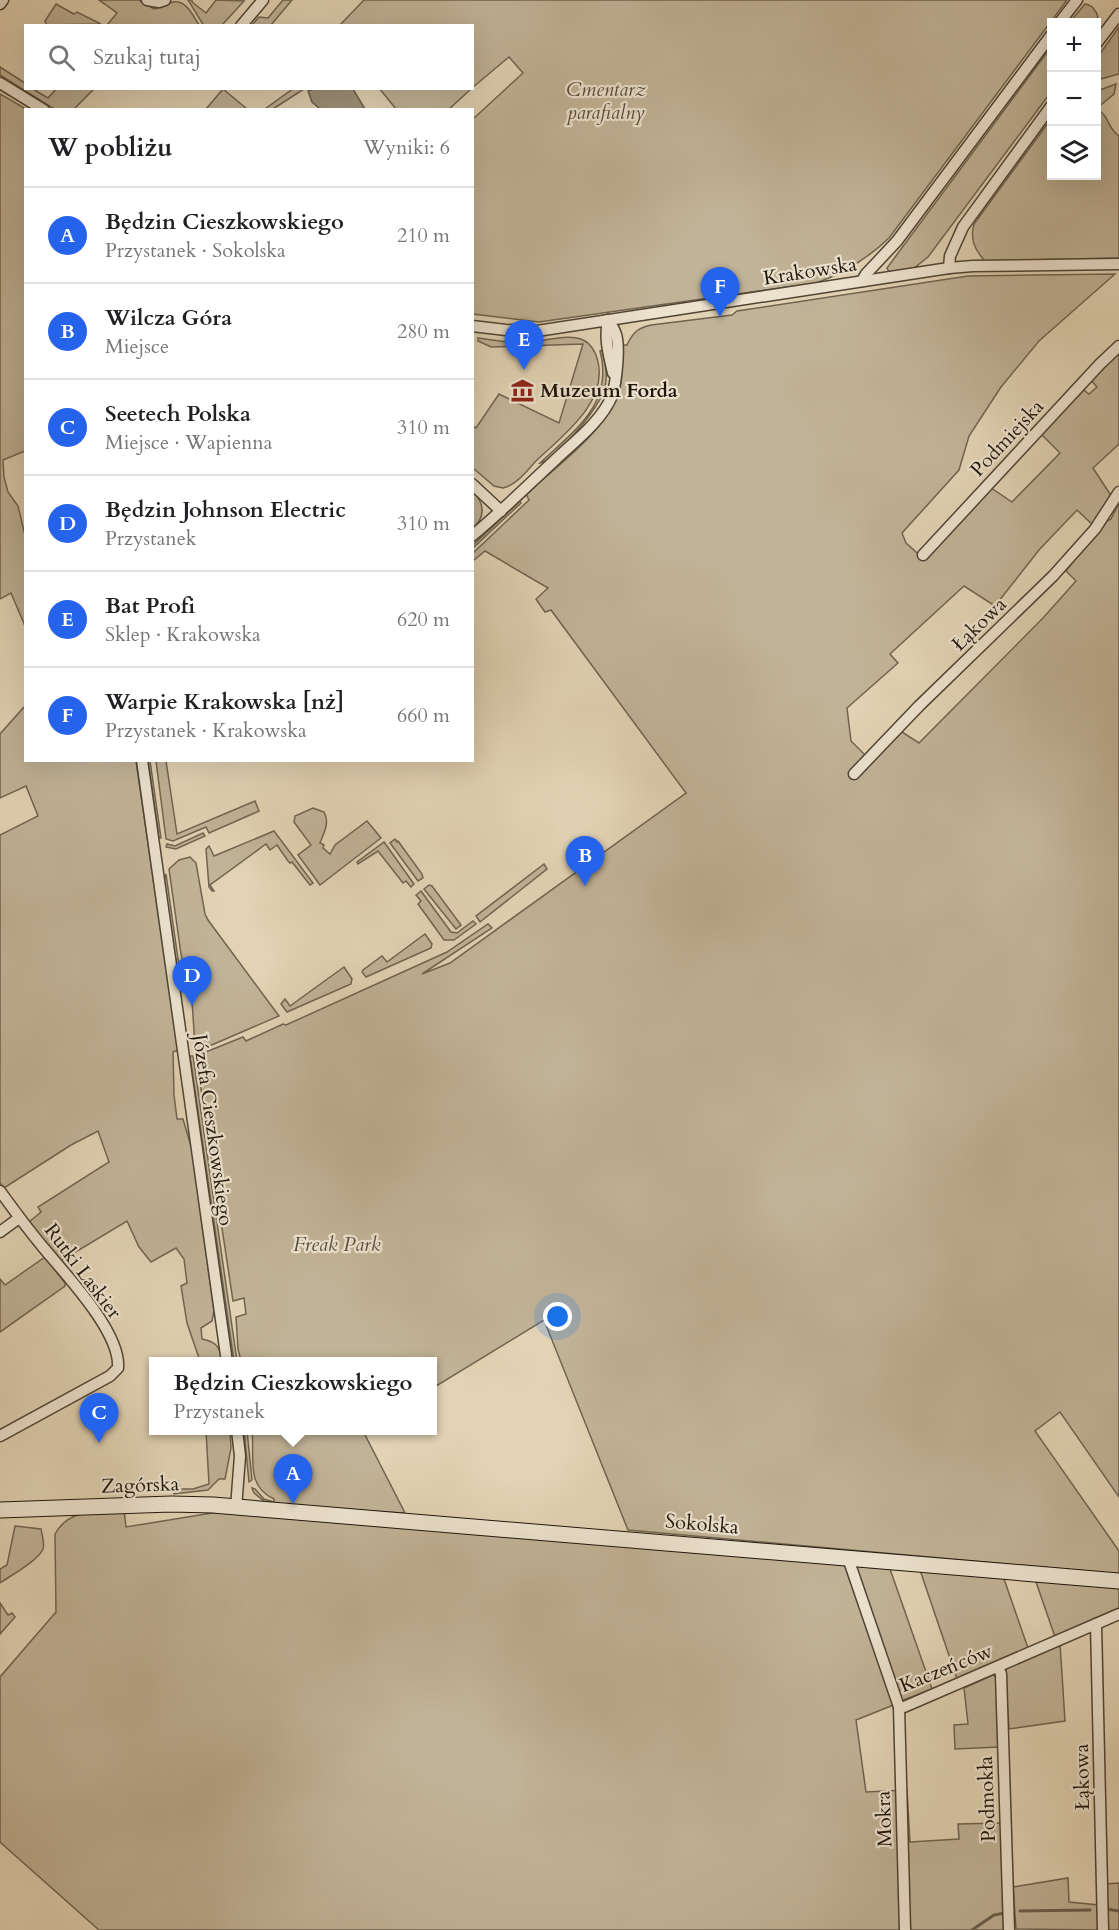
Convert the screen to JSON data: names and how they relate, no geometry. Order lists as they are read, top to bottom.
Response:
{
  "streets": {
    "street": [
      "Krakowska",
      "Podmiejska",
      "Łąkowa",
      "Józefa Cieszkowskiego",
      "Rutki Laskier",
      "Zagórska",
      "Sokolska",
      "Kaczeńców",
      "Podmokła",
      "Mokra"
    ]
  },
  "crossings": [
    ["Łąkowa", "Kaczeńców"],
    ["Zagórska", "Sokolska"],
    ["Sokolska", "Kaczeńców"],
    ["Kaczeńców", "Podmokła"],
    ["Kaczeńców", "Mokra"]
  ],
  "parks": ["Cmentarz parafialny", "Freak Park"],
  "places": {
    "museum": ["Muzeum Forda"]
  },
  "page": {
    "map_buttons": ["+", "−"],
    "search": "Szukaj tutaj",
    "heading": ["W pobliżu", "Wyniki: 6"],
    "list": [
      {
        "mark": "A",
        "name": "Będzin Cieszkowskiego",
        "note": "Przystanek · Sokolska",
        "value": "210 m"
      },
      {
        "mark": "B",
        "name": "Wilcza Góra",
        "note": "Miejsce",
        "value": "280 m"
      },
      {
        "mark": "C",
        "name": "Seetech Polska",
        "note": "Miejsce · Wapienna",
        "value": "310 m"
      },
      {
        "mark": "D",
        "name": "Będzin Johnson Electric",
        "note": "Przystanek",
        "value": "310 m"
      },
      {
        "mark": "E",
        "name": "Bat Profi",
        "note": "Sklep · Krakowska",
        "value": "620 m"
      },
      {
        "mark": "F",
        "name": "Warpie Krakowska [nż]",
        "note": "Przystanek · Krakowska",
        "value": "660 m"
      }
    ],
    "pins": [
      "F",
      "E",
      "B",
      "D",
      "C",
      "A"
    ],
    "popup": ["Będzin Cieszkowskiego", "Przystanek"]
  }
}
